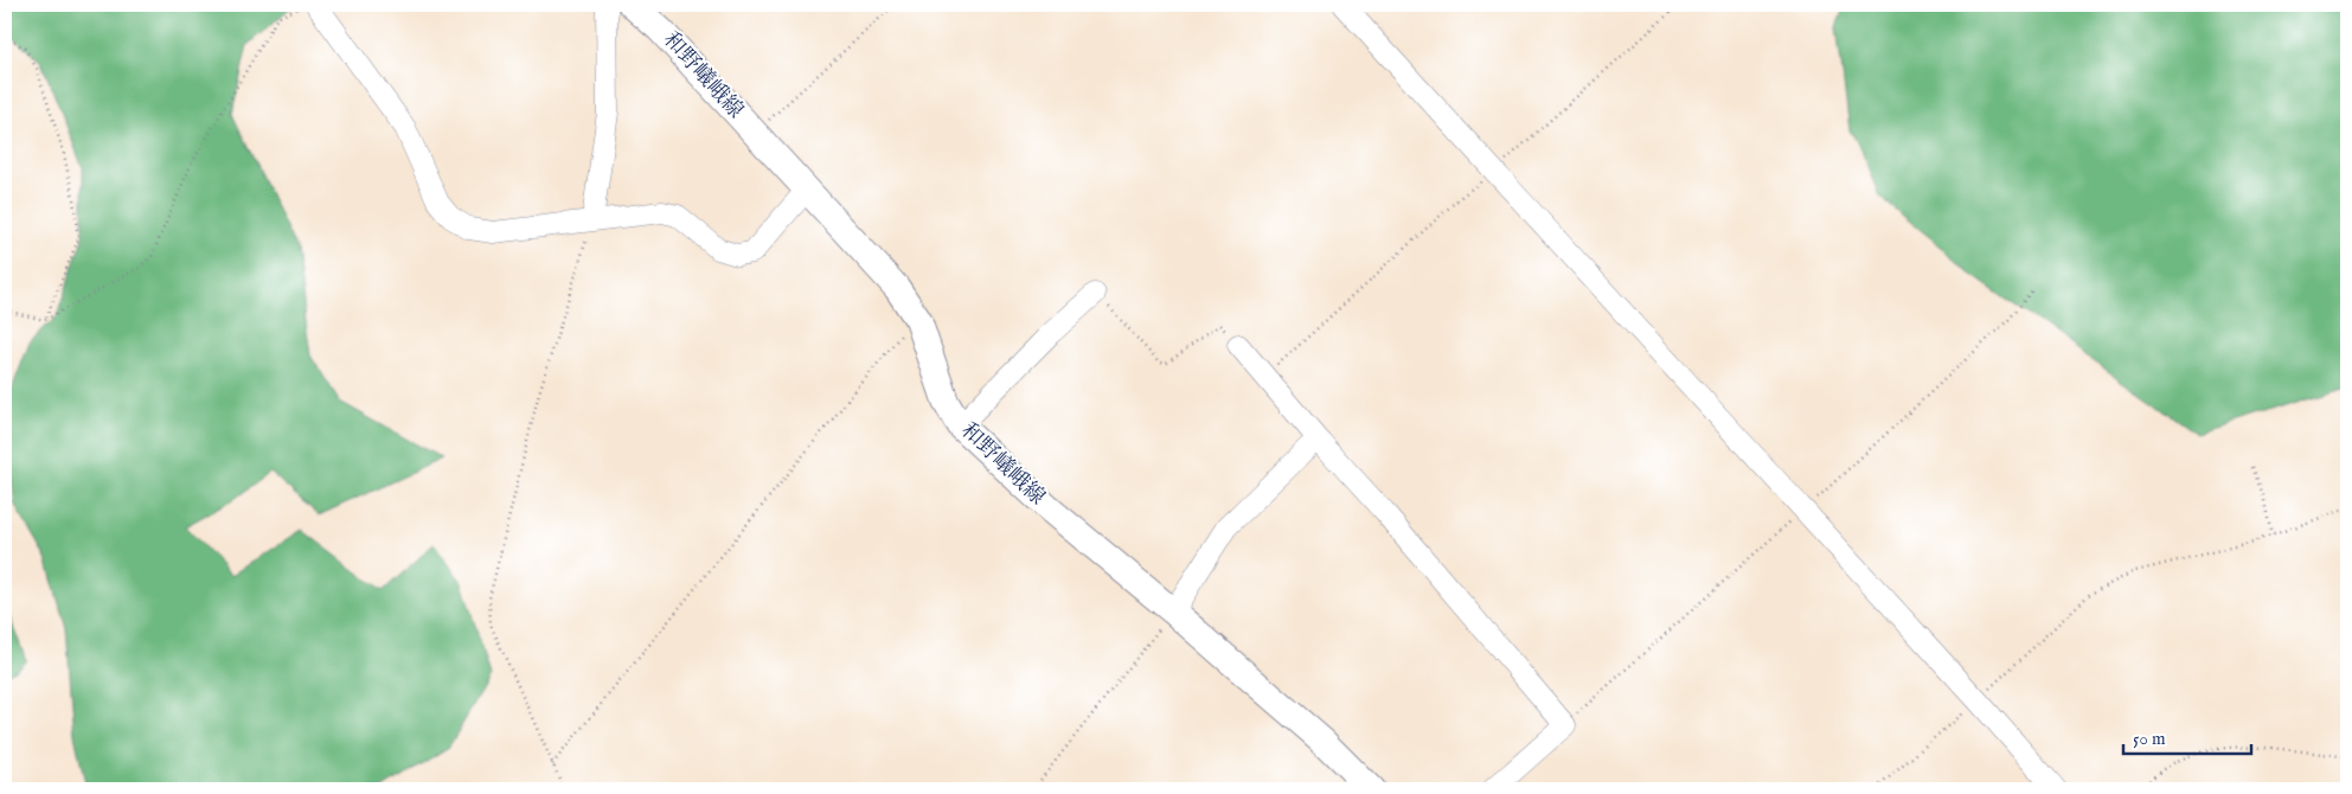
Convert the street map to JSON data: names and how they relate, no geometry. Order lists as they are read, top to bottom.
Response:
{
  "streets": {
    "main road": ["和野嶬峨線"]
  },
  "scale_bar": "50 m"
}
